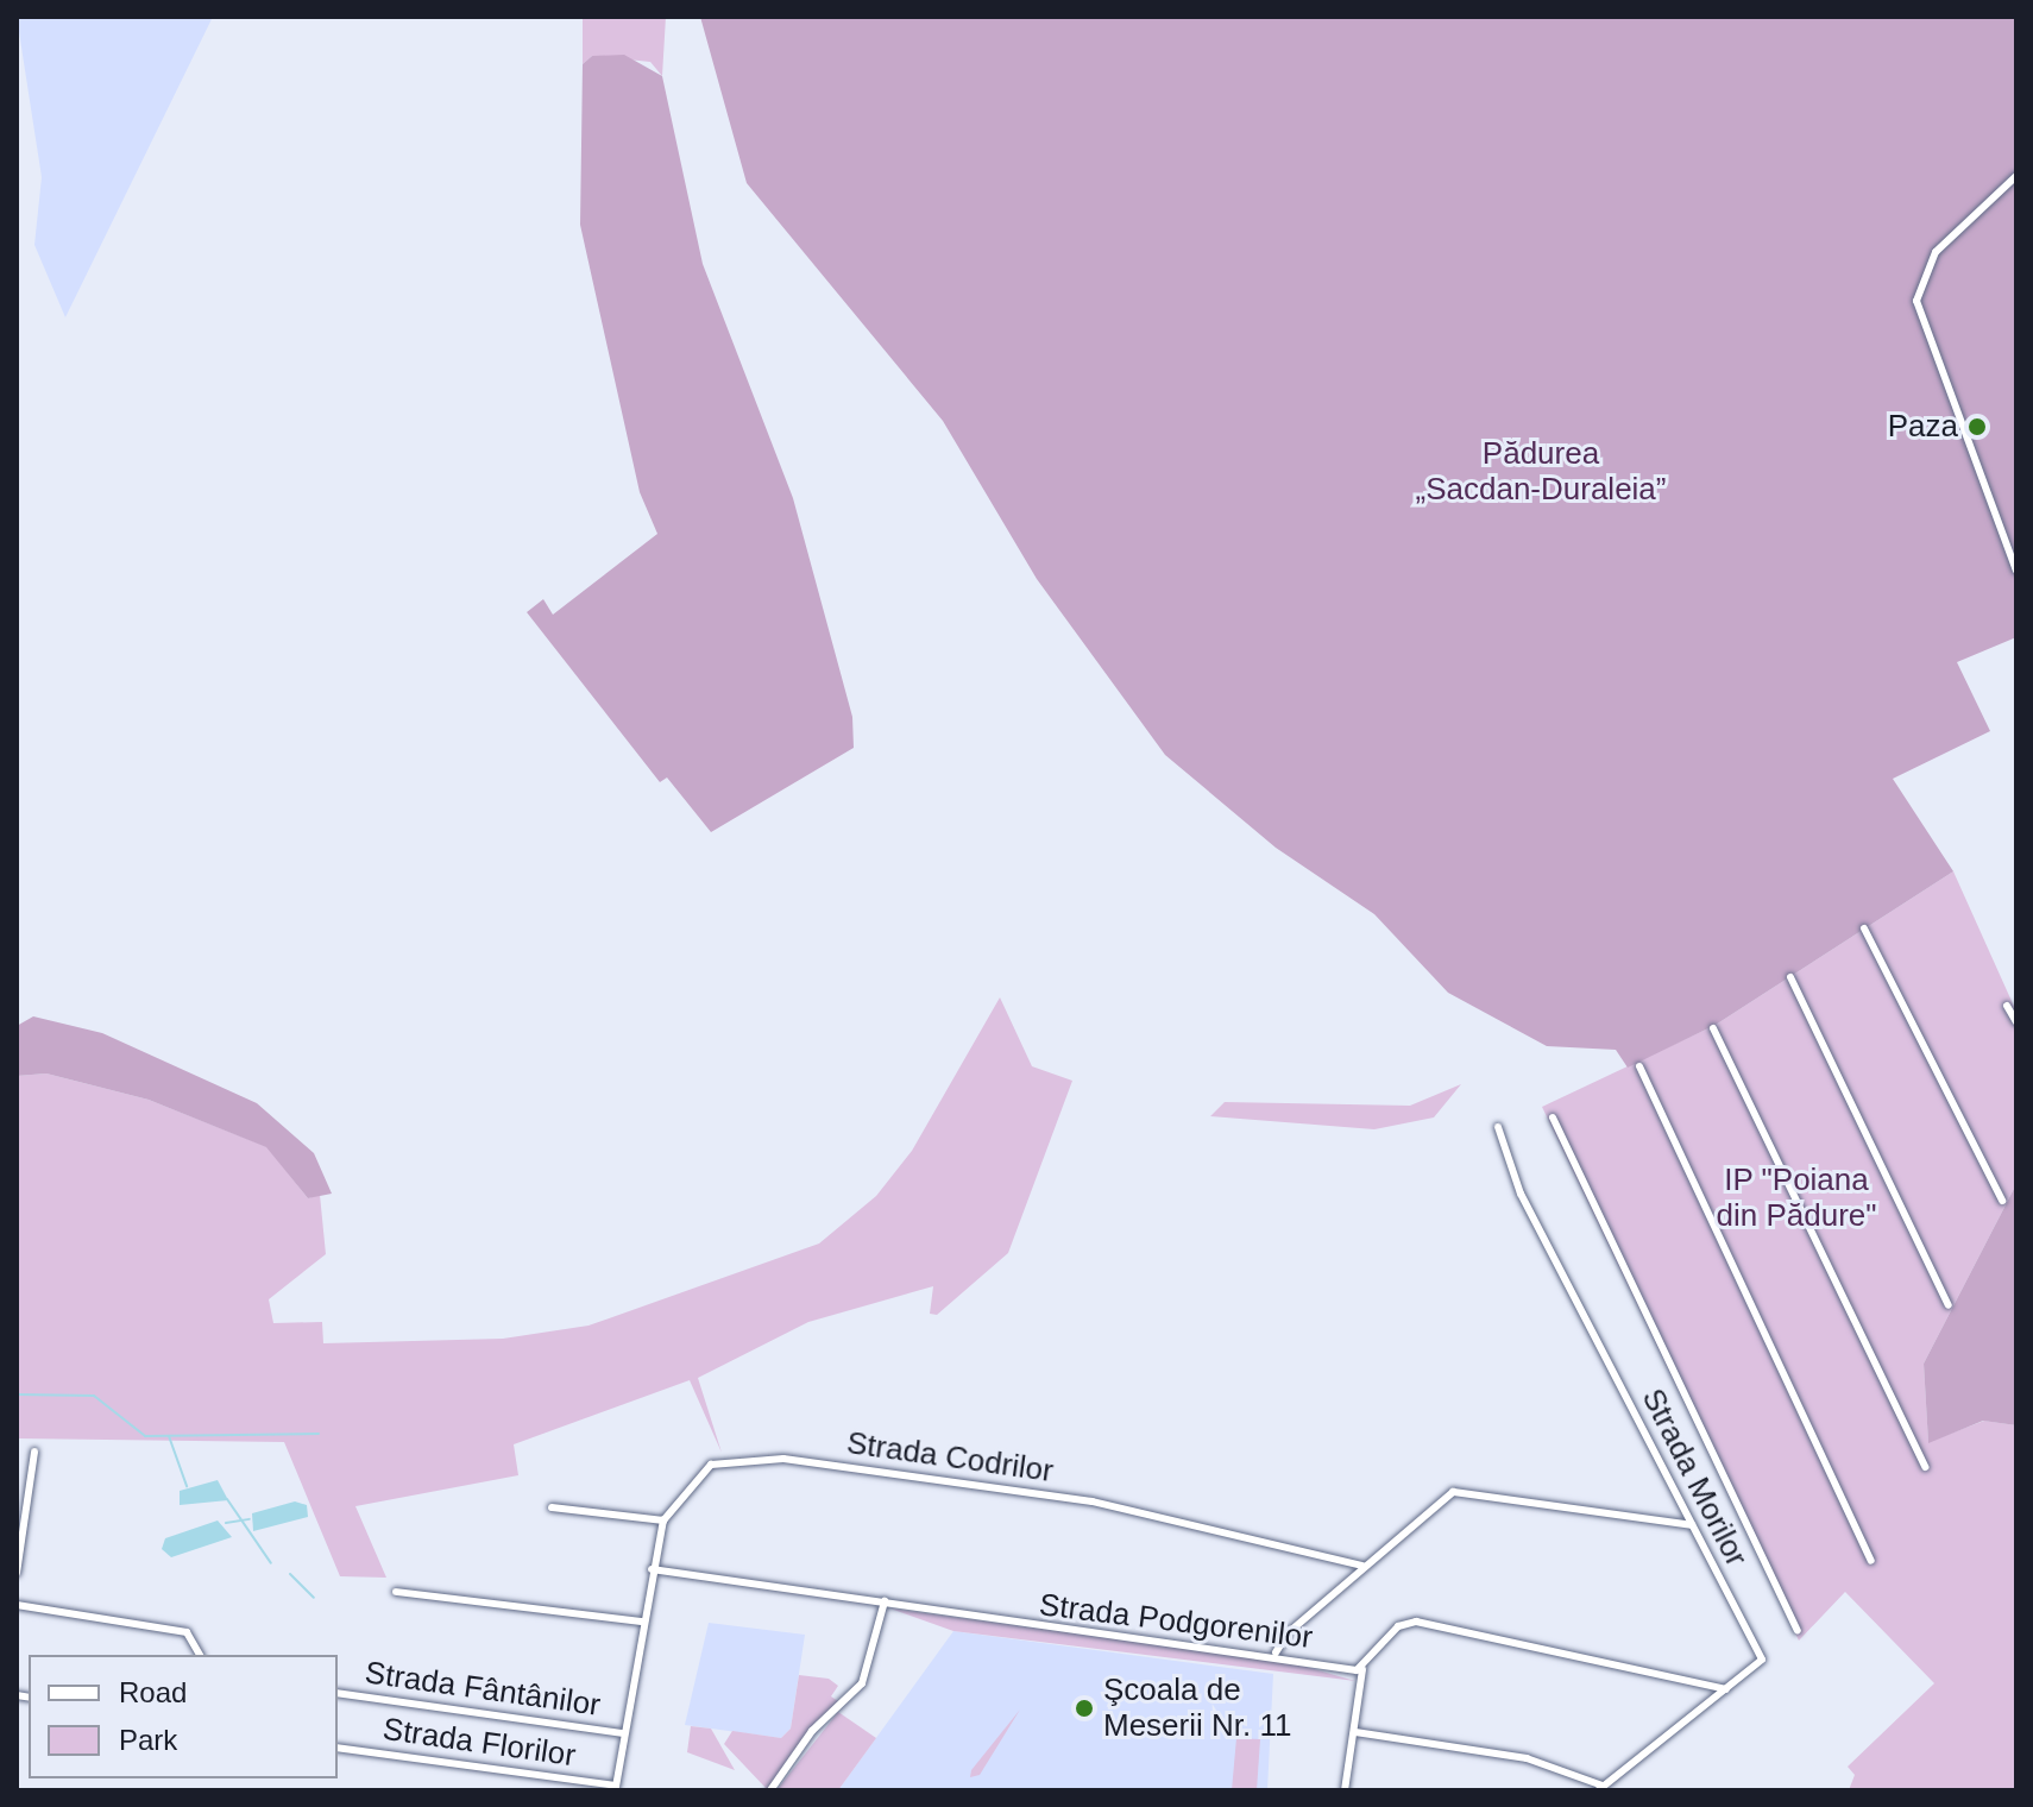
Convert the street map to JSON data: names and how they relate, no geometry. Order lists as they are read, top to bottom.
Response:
{
  "streets": {
    "street": [
      "Strada Codrilor",
      "Strada Morilor",
      "Strada Podgorenilor",
      "Strada Fântânilor",
      "Strada Florilor"
    ]
  },
  "parks": ["Pădurea „Sacdan-Duraleia”", "IP \"Poiana din Pădure\""],
  "places": ["Paza", "Şcoala de Meserii Nr. 11"],
  "legend": ["Road", "Park"]
}
